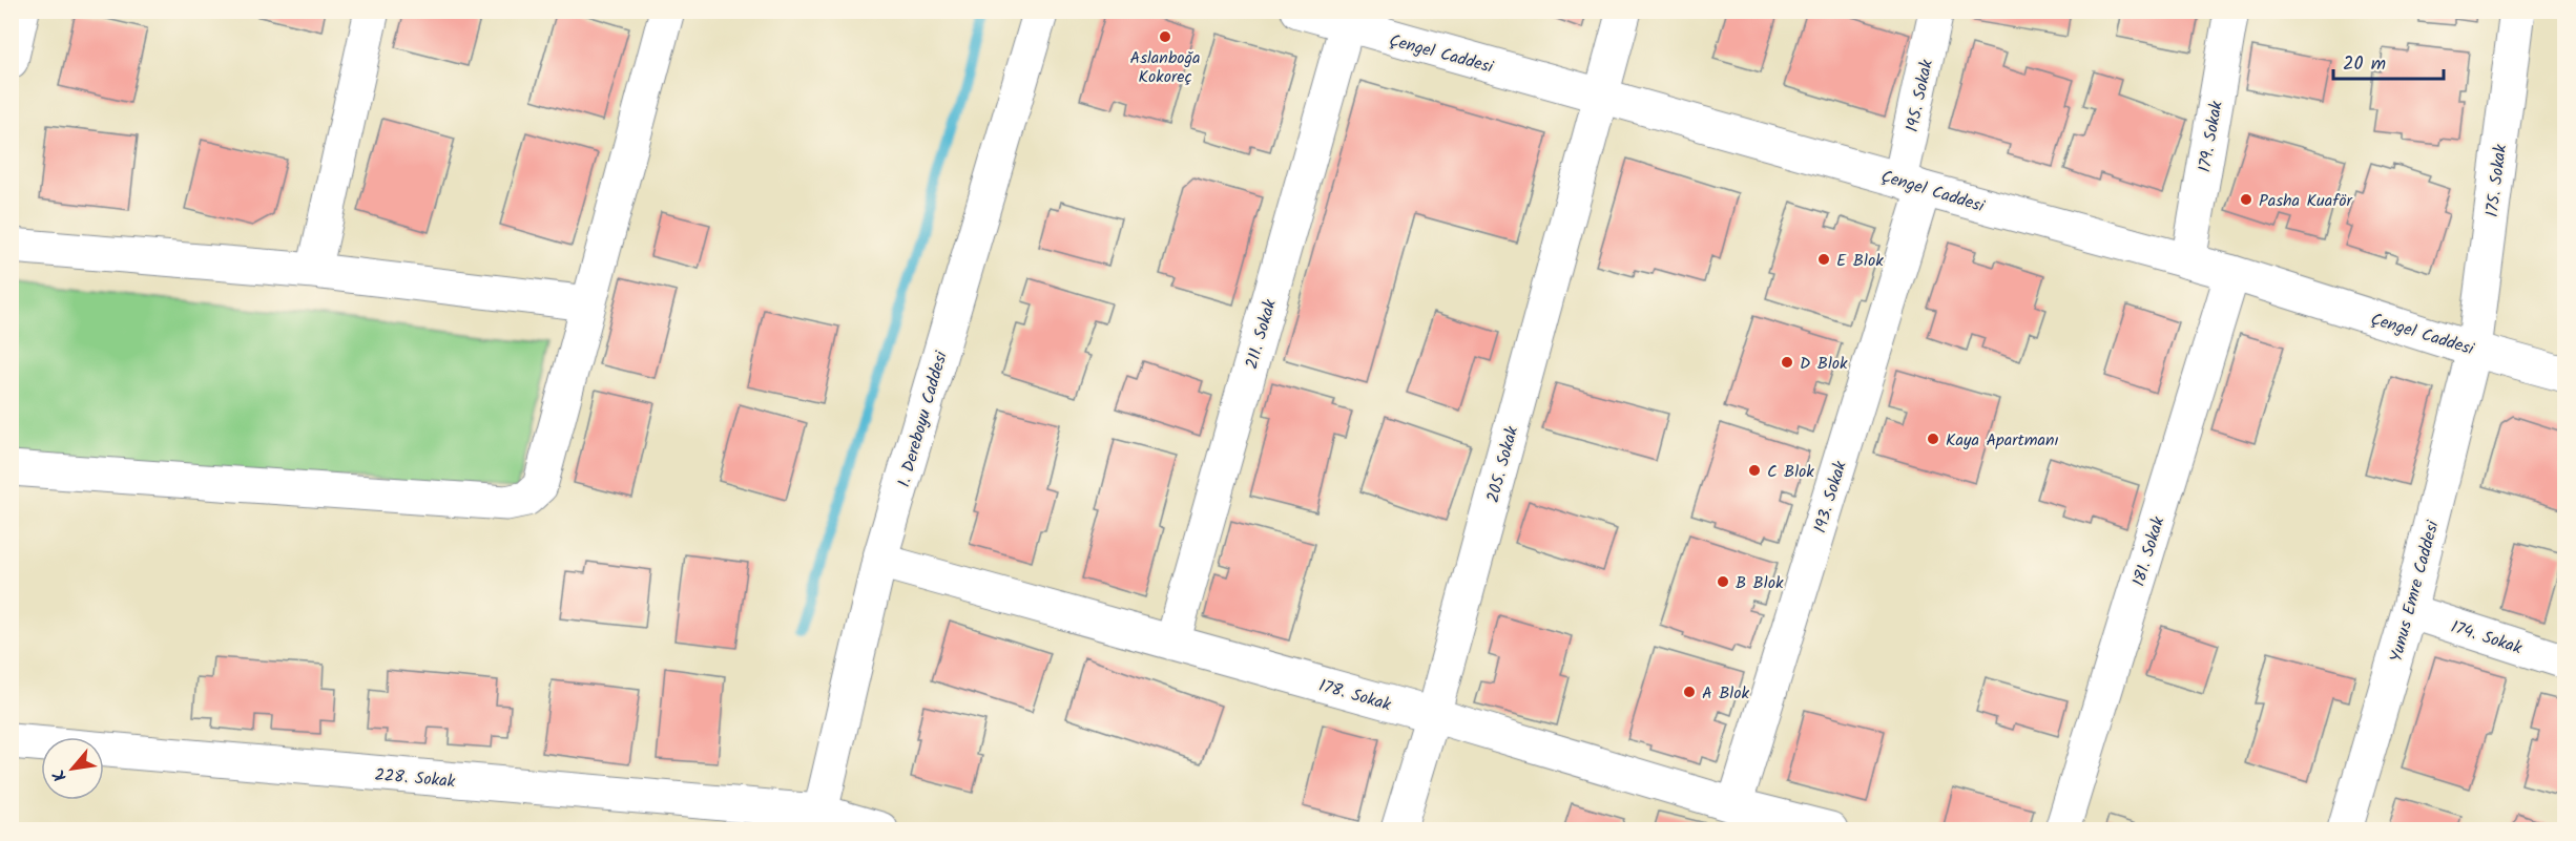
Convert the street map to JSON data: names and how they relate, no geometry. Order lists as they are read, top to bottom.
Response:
{
  "streets": {
    "street": [
      "Çengel Caddesi",
      "195. Sokak",
      "179. Sokak",
      "175. Sokak",
      "211. Sokak",
      "1. Dereboyu Caddesi",
      "205. Sokak",
      "193. Sokak",
      "181. Sokak",
      "Yunus Emre Caddesi",
      "174. Sokak",
      "178. Sokak",
      "228. Sokak"
    ]
  },
  "crossings": [
    ["Çengel Caddesi", "195. Sokak"],
    ["Çengel Caddesi", "179. Sokak"],
    ["Çengel Caddesi", "175. Sokak"],
    ["Çengel Caddesi", "211. Sokak"],
    ["Çengel Caddesi", "205. Sokak"],
    ["Çengel Caddesi", "193. Sokak"],
    ["Çengel Caddesi", "181. Sokak"],
    ["Çengel Caddesi", "Yunus Emre Caddesi"],
    ["195. Sokak", "193. Sokak"],
    ["175. Sokak", "Yunus Emre Caddesi"],
    ["211. Sokak", "178. Sokak"],
    ["1. Dereboyu Caddesi", "178. Sokak"],
    ["1. Dereboyu Caddesi", "228. Sokak"],
    ["205. Sokak", "178. Sokak"],
    ["193. Sokak", "178. Sokak"],
    ["Yunus Emre Caddesi", "174. Sokak"]
  ],
  "places": [
    "Aslanboğa Kokoreç",
    "Pasha Kuaför",
    "E Blok",
    "D Blok",
    "Kaya Apartmanı",
    "C Blok",
    "B Blok",
    "A Blok"
  ],
  "scale_bar": "20 m",
  "north": "bottom left"
}
